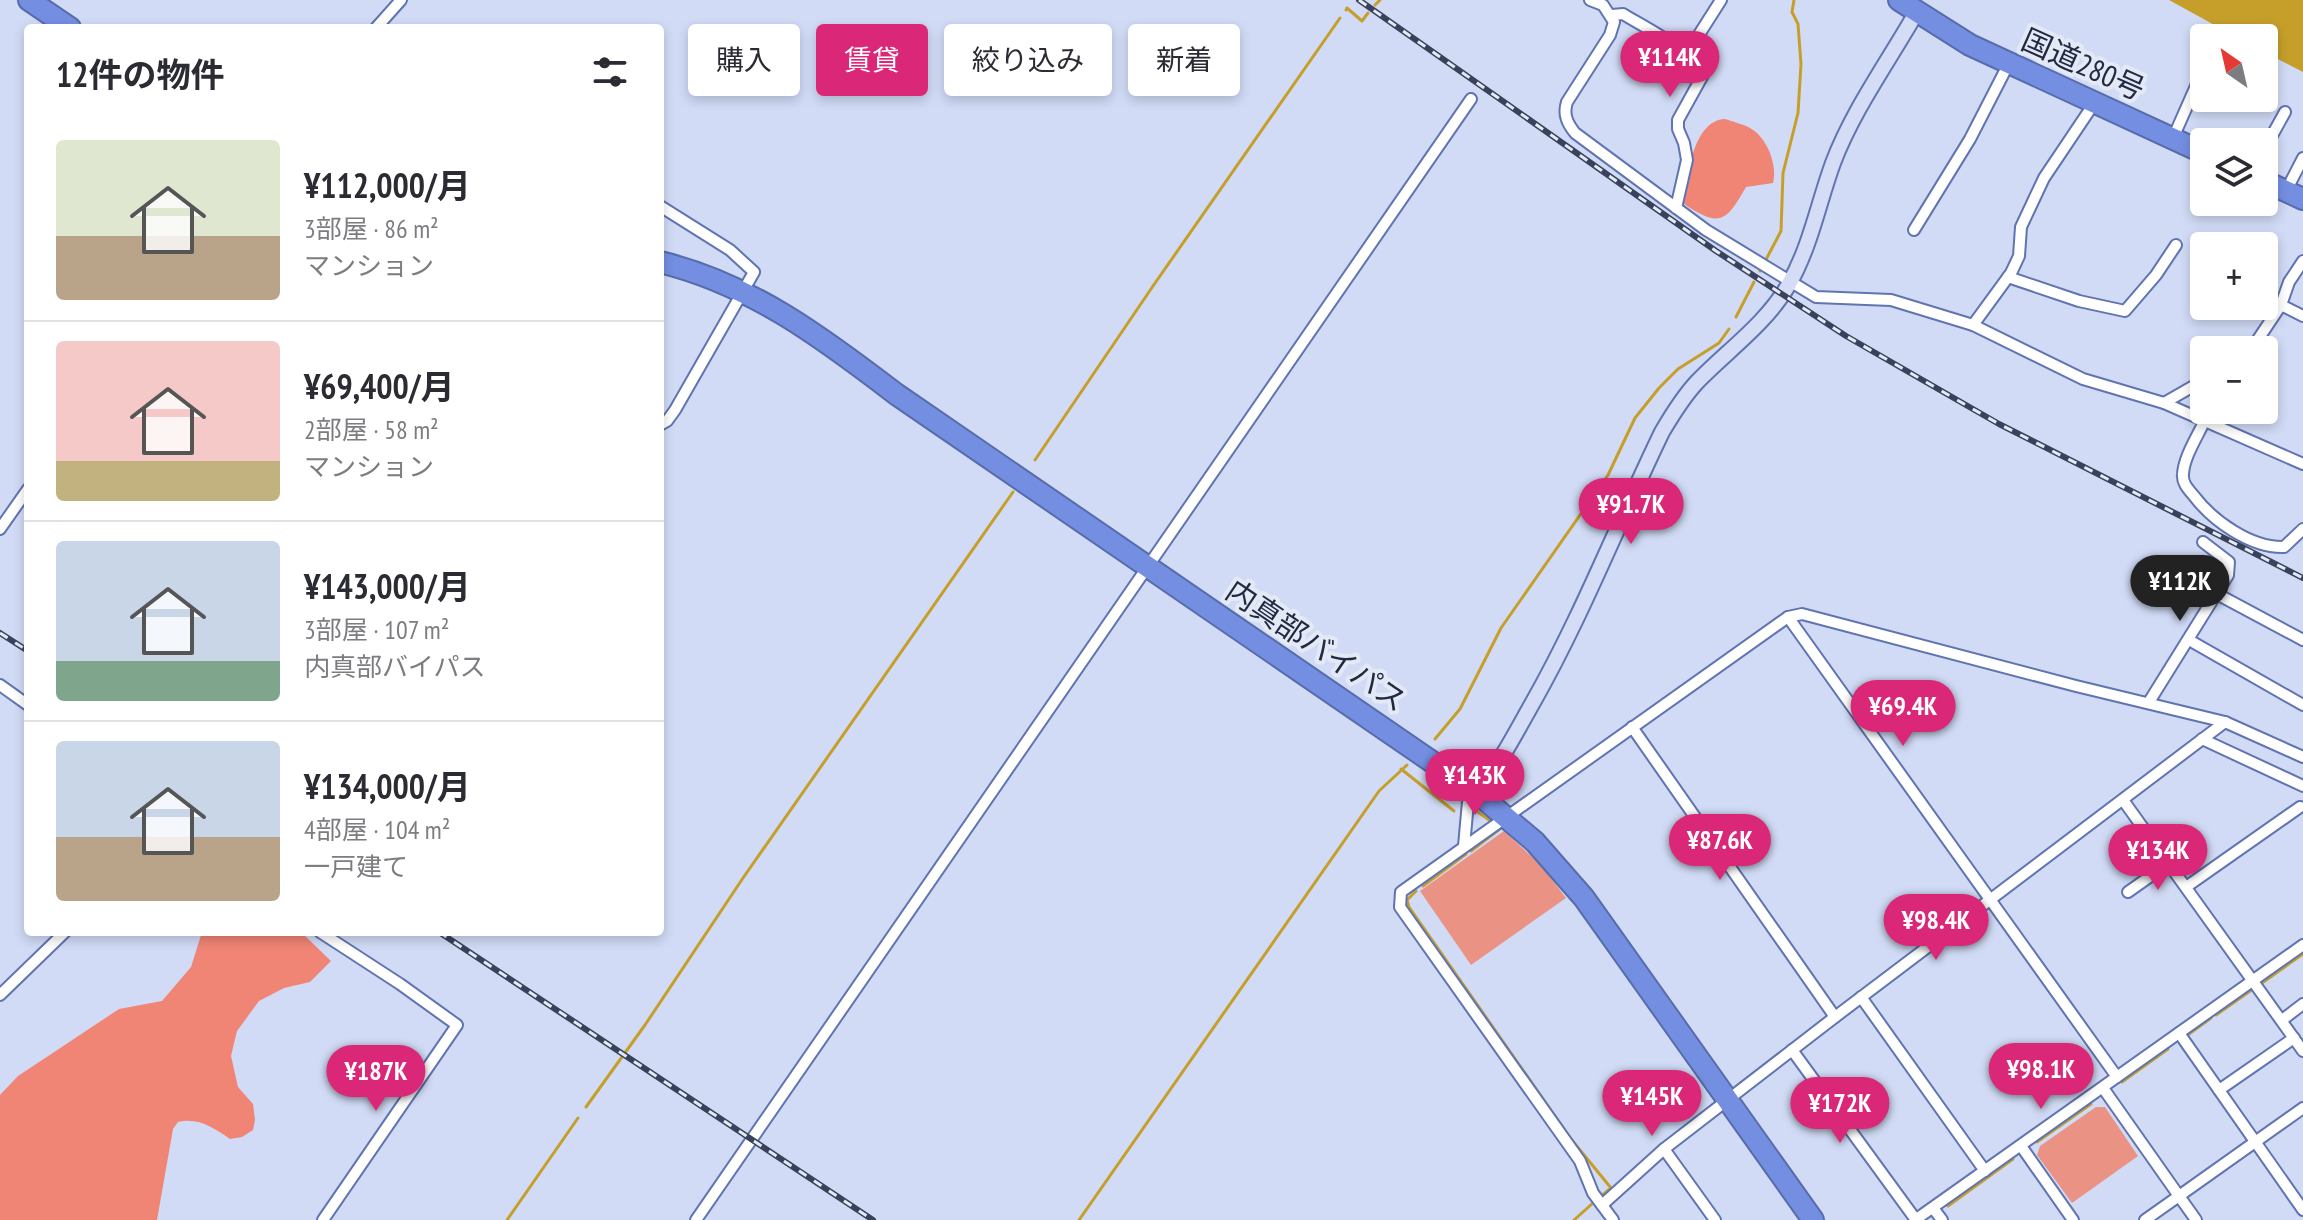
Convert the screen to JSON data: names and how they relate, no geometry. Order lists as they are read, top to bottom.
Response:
{
  "streets": {
    "highway": ["国道280号", "内真部バイパス"]
  },
  "north": "top left",
  "page": {
    "map_buttons": ["+", "−"],
    "chip": [
      "購入",
      "賃貸",
      "絞り込み",
      "新着"
    ],
    "heading": "12件の物件",
    "price": [
      "¥114K",
      "¥91.7K",
      "¥112K",
      "¥69.4K",
      "¥143K",
      "¥87.6K",
      "¥134K",
      "¥98.4K",
      "¥98.1K",
      "¥187K",
      "¥145K",
      "¥172K"
    ],
    "list": [
      {
        "name": "¥112,000/月",
        "note": "3部屋 · 86 m² · マンション"
      },
      {
        "name": "¥69,400/月",
        "note": "2部屋 · 58 m² · マンション"
      },
      {
        "name": "¥143,000/月",
        "note": "3部屋 · 107 m² · 内真部バイパス"
      },
      {
        "name": "¥134,000/月",
        "note": "4部屋 · 104 m² · 一戸建て"
      }
    ]
  }
}
